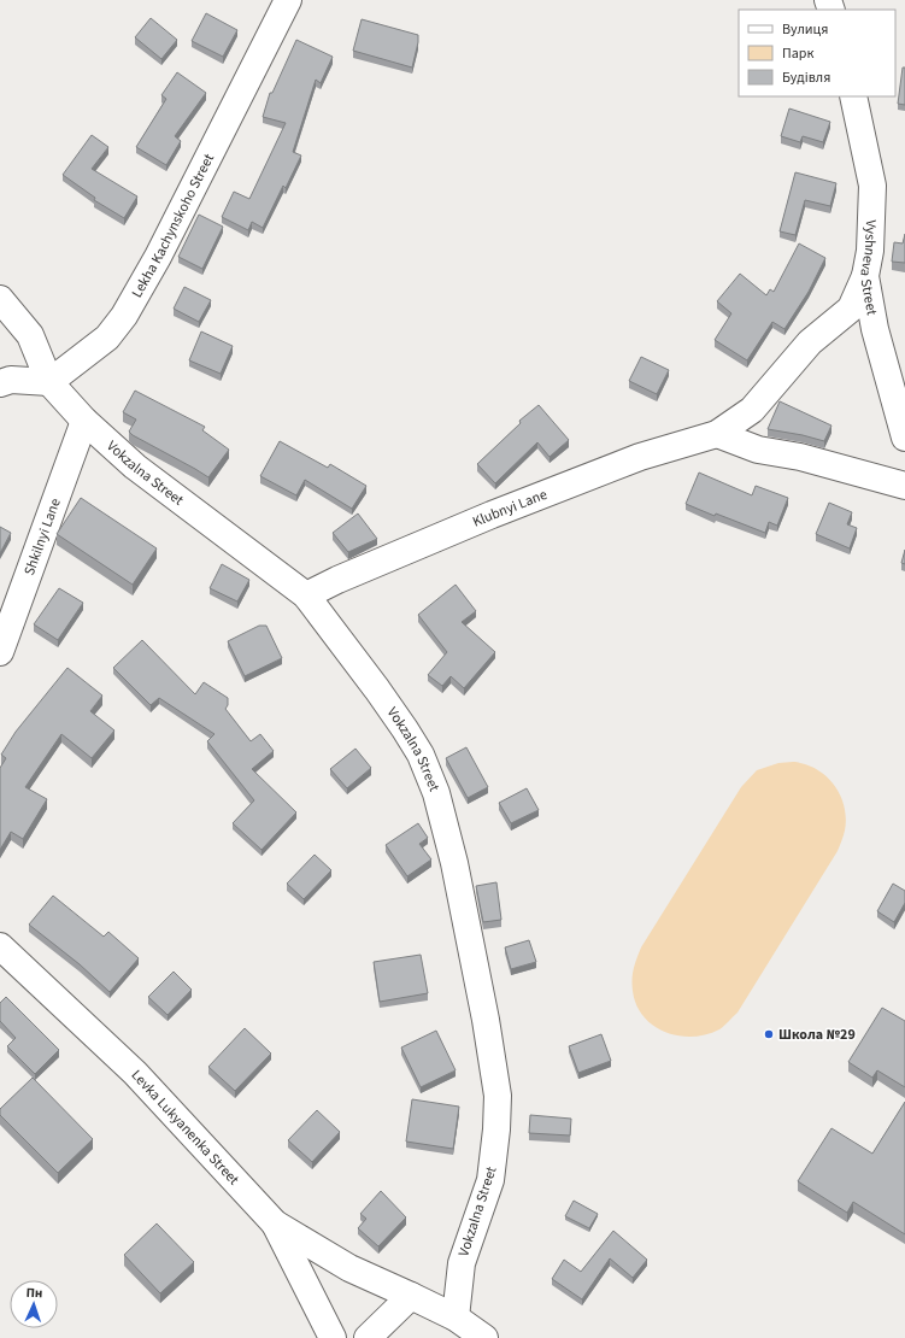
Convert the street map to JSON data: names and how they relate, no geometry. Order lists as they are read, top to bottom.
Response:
{
  "streets": {
    "street": [
      "Lekha Kachynskoho Street",
      "Vyshneva Street",
      "Vokzalna Street",
      "Klubnyi Lane",
      "Shkilnyi Lane",
      "Levka Lukyanenka Street"
    ]
  },
  "crossings": [
    ["Lekha Kachynskoho Street", "Vokzalna Street"],
    ["Vyshneva Street", "Klubnyi Lane"],
    ["Vokzalna Street", "Klubnyi Lane"],
    ["Vokzalna Street", "Shkilnyi Lane"]
  ],
  "places": ["Школа №29"],
  "legend": ["Вулиця", "Парк", "Будівля"],
  "north": "top"
}
